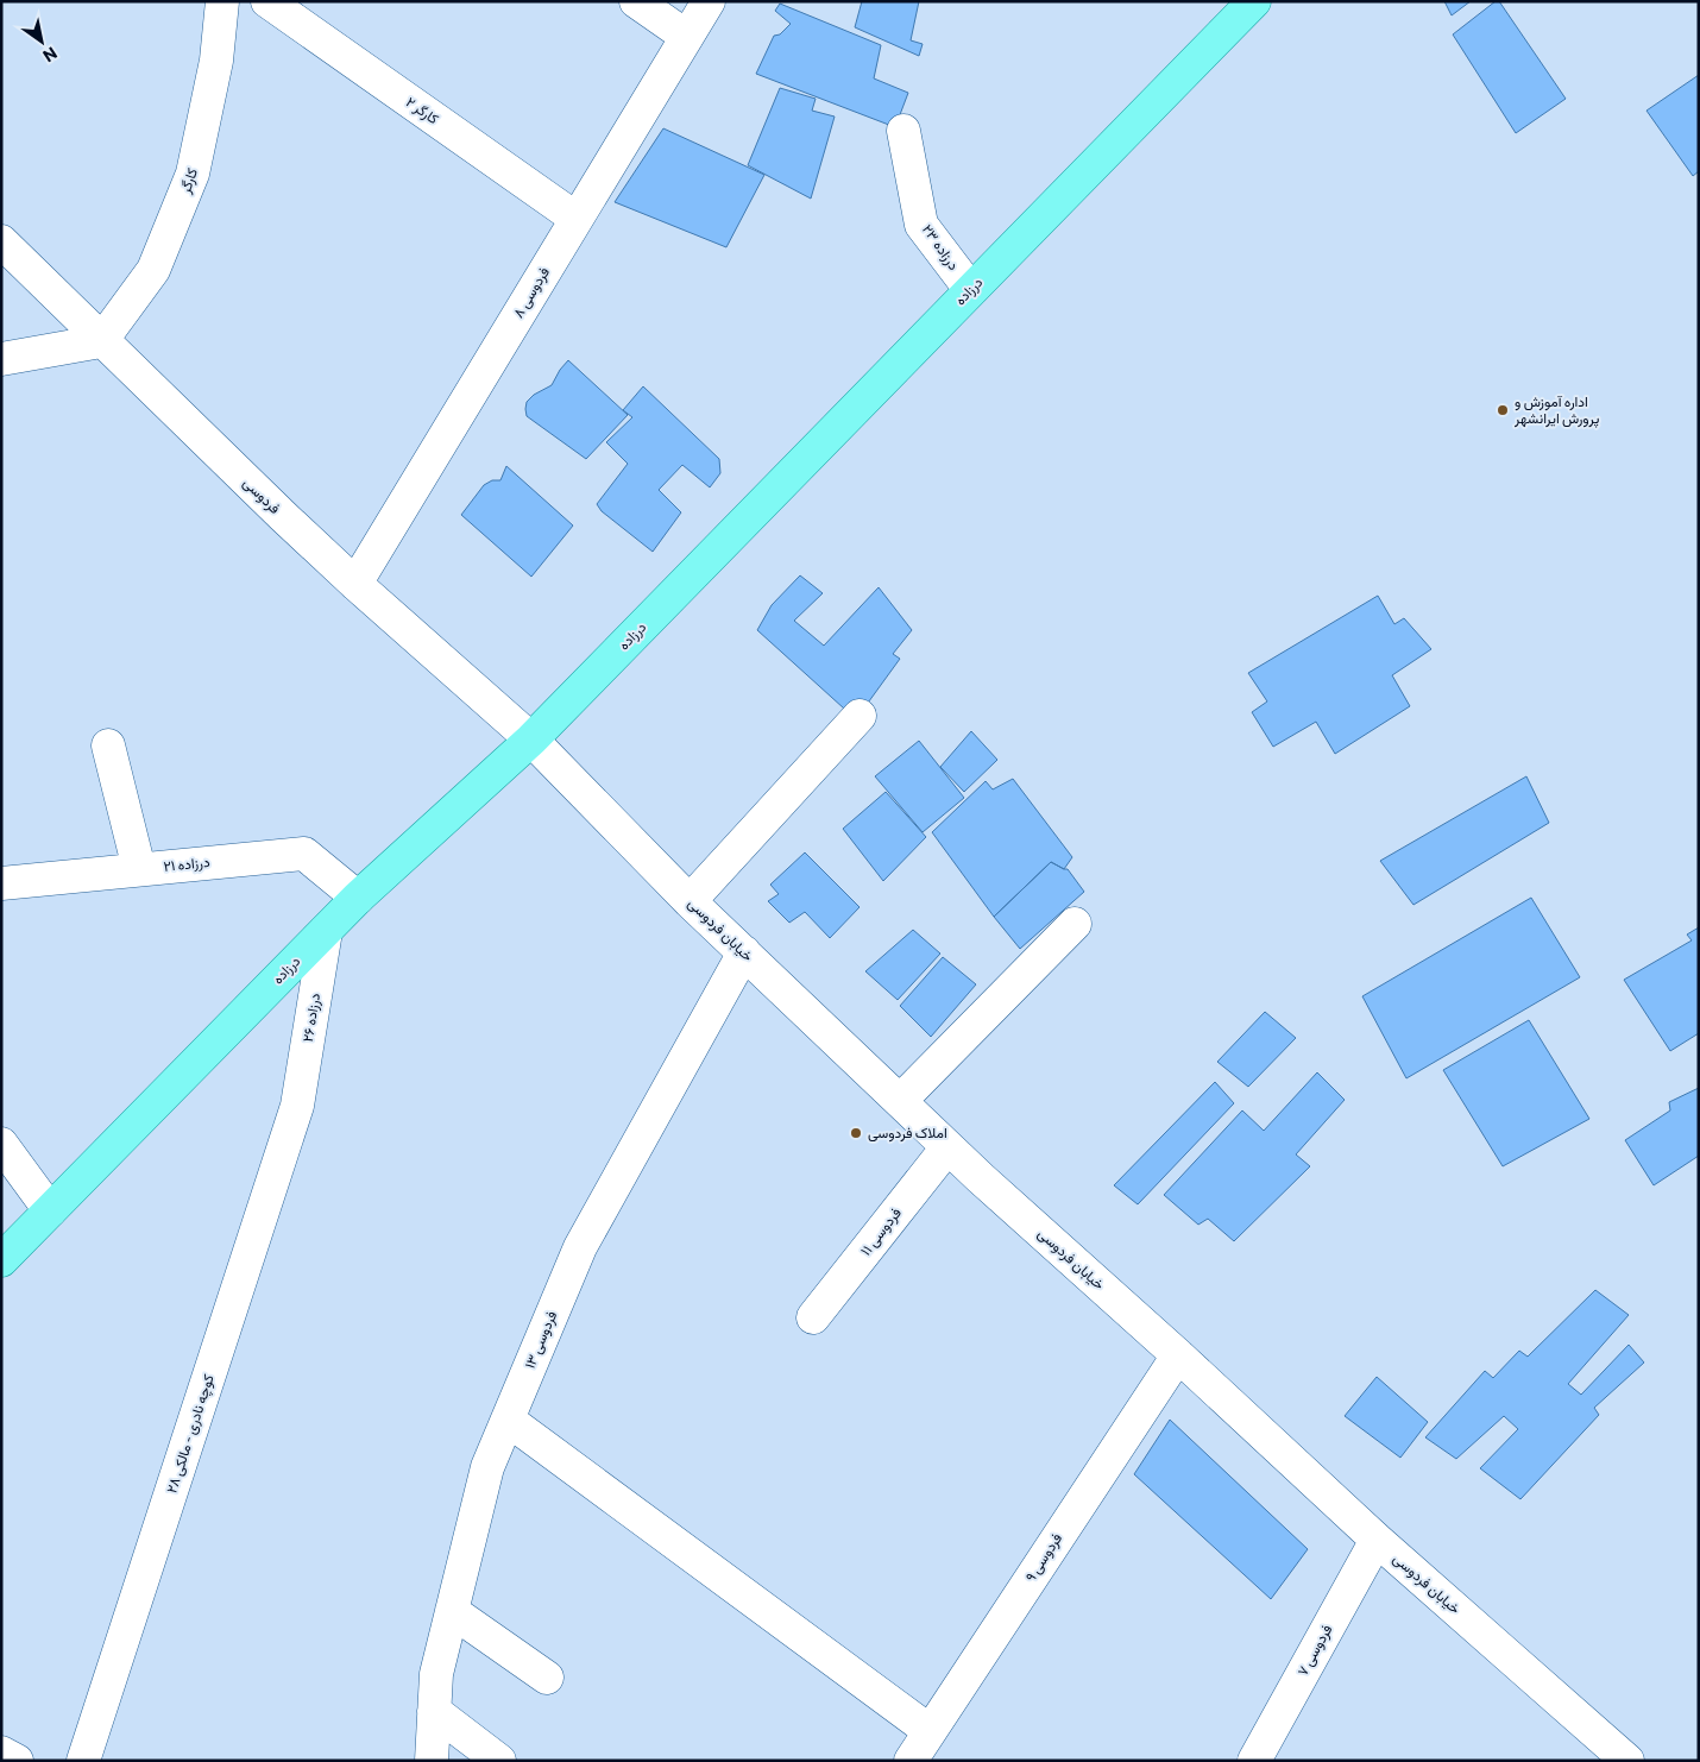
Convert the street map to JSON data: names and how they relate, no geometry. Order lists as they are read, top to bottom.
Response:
{
  "streets": {
    "main road": ["درزاده"],
    "street": [
      "کارگر ۲",
      "کارگر",
      "درزاده ۲۳",
      "فردوسی ۸",
      "فردوسی",
      "درزاده ۲۱",
      "خیابان فردوسی",
      "درزاده ۲۶",
      "فردوسی ۱۱",
      "فردوسی ۱۳",
      "کوچه نادری - مالکی ۲۸",
      "فردوسی ۹",
      "فردوسی ۷"
    ]
  },
  "crossings": [
    ["کارگر ۲", "فردوسی ۸"],
    ["کارگر", "فردوسی"],
    ["درزاده ۲۳", "درزاده"],
    ["درزاده", "فردوسی"],
    ["درزاده", "درزاده ۲۱"],
    ["درزاده", "خیابان فردوسی"],
    ["درزاده", "درزاده ۲۶"],
    ["فردوسی ۸", "فردوسی"],
    ["فردوسی", "خیابان فردوسی"],
    ["خیابان فردوسی", "فردوسی ۱۱"],
    ["خیابان فردوسی", "فردوسی ۱۳"],
    ["خیابان فردوسی", "فردوسی ۹"],
    ["خیابان فردوسی", "فردوسی ۷"],
    ["درزاده ۲۶", "کوچه نادری - مالکی ۲۸"]
  ],
  "places": ["اداره آموزش و پرورش ایرانشهر", "املاک فردوسی"],
  "north": "bottom right"
}
